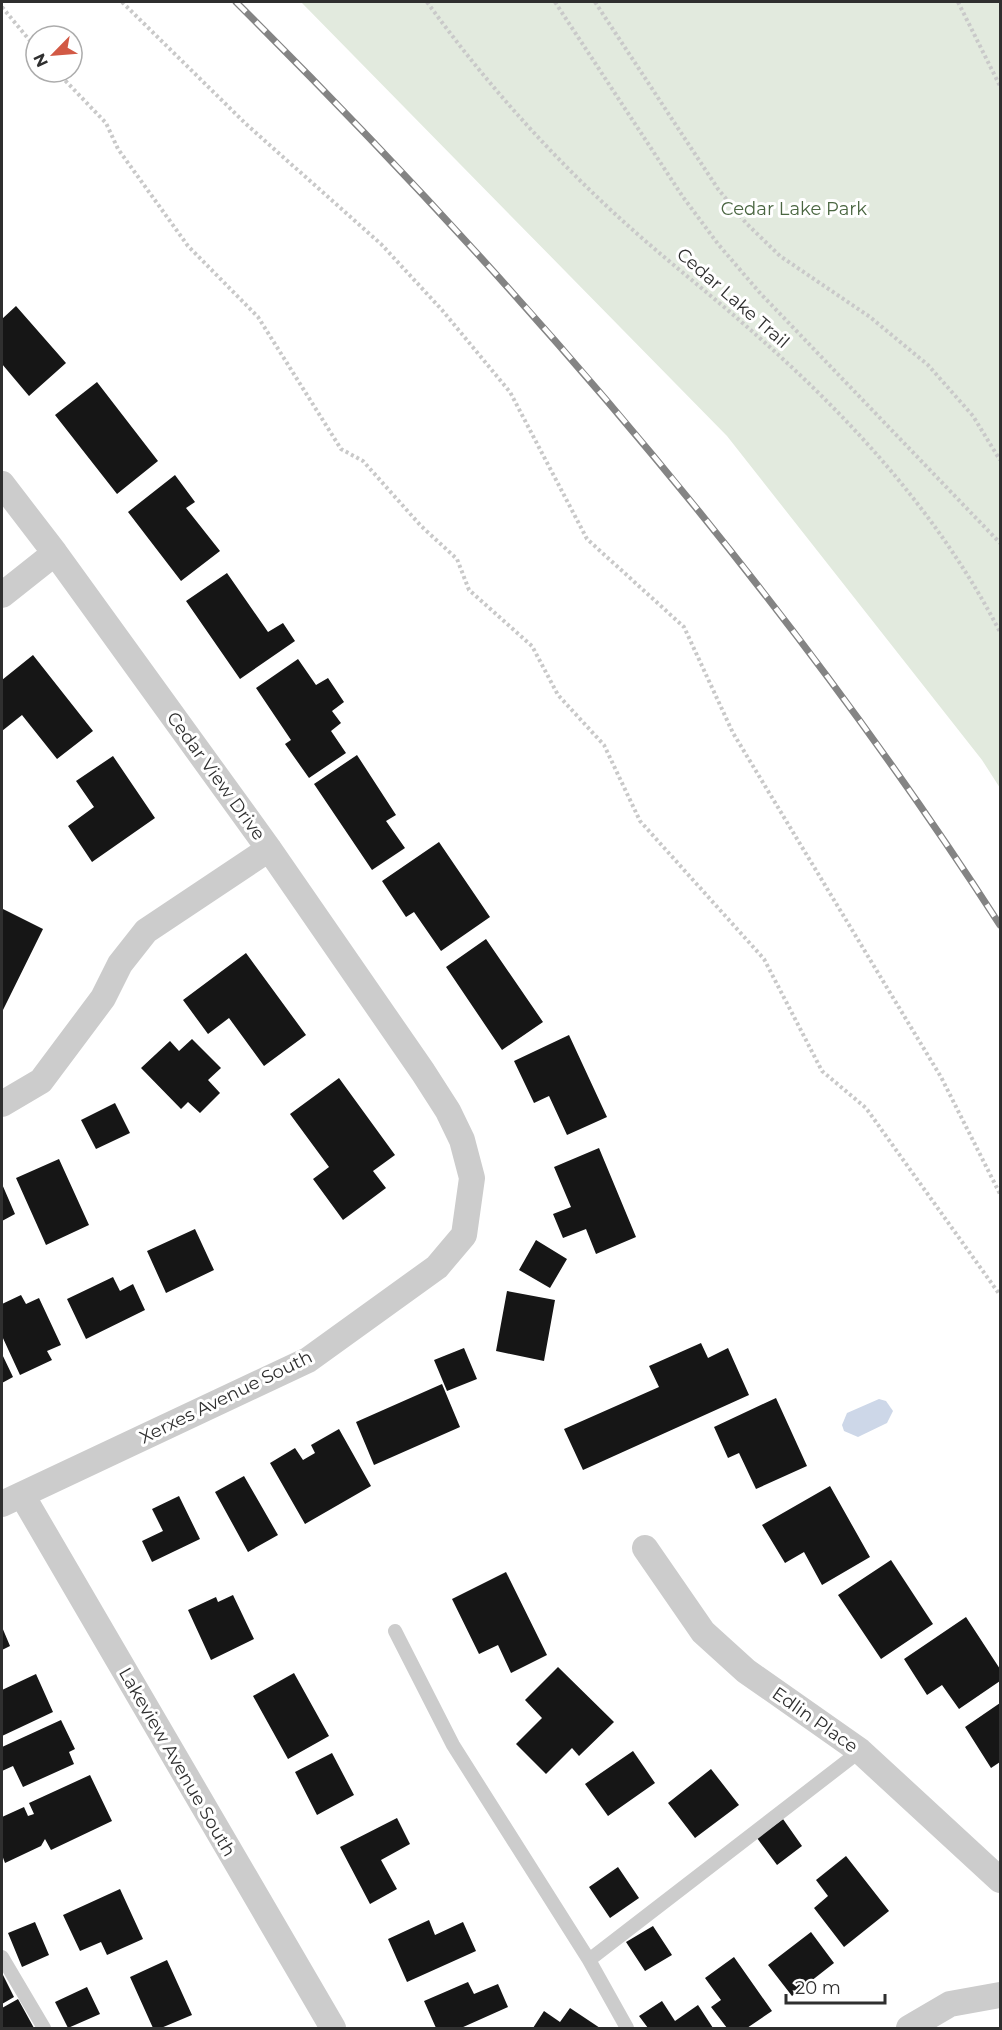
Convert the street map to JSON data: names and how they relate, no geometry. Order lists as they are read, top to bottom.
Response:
{
  "streets": {
    "street": [
      "Cedar View Drive",
      "Xerxes Avenue South",
      "Edlin Place",
      "Lakeview Avenue South"
    ],
    "path": ["Cedar Lake Trail"]
  },
  "crossings": [
    ["Cedar View Drive", "Xerxes Avenue South"],
    ["Xerxes Avenue South", "Lakeview Avenue South"]
  ],
  "parks": ["Cedar Lake Park"],
  "scale_bar": "20 m",
  "north": "bottom left"
}
